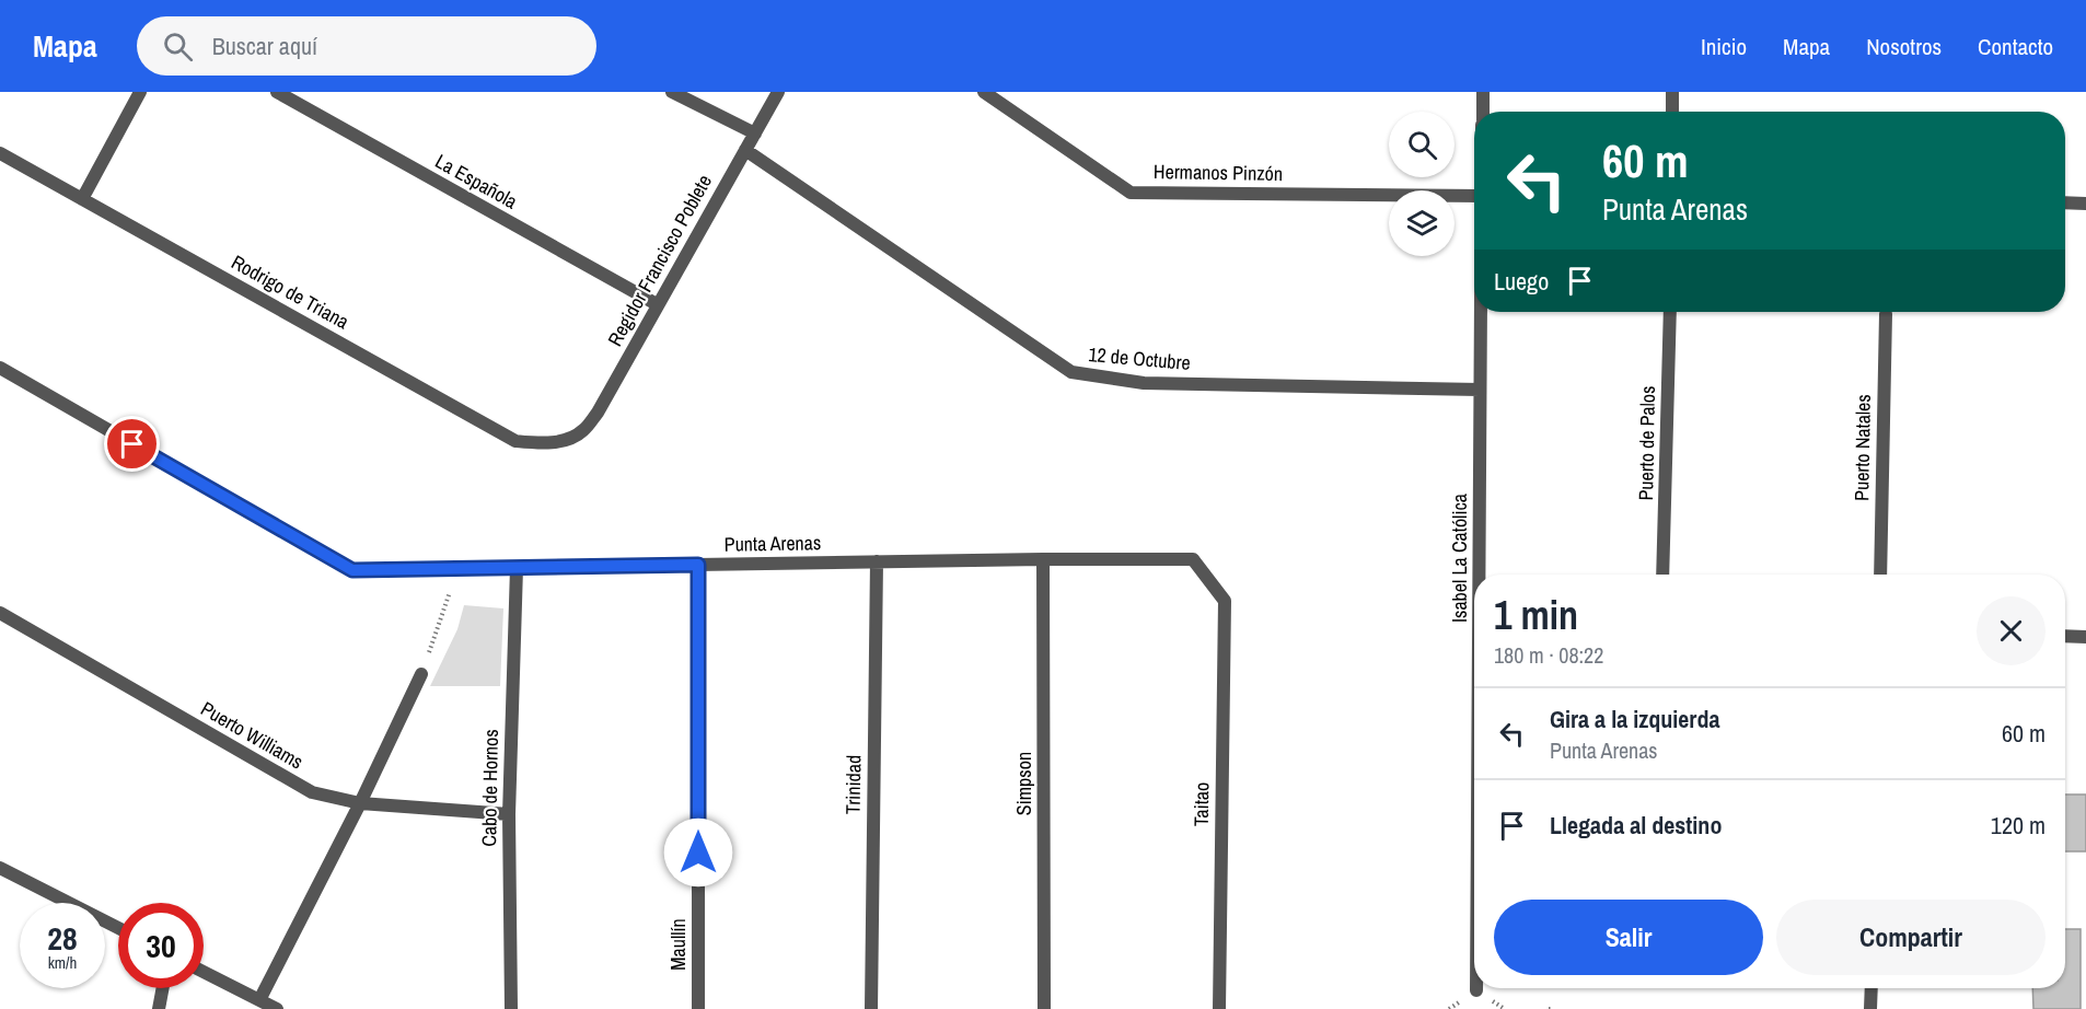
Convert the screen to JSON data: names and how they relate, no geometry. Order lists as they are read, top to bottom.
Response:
{
  "streets": {
    "street": [
      "Hermanos Pinzón",
      "La Española",
      "Regidor Francisco Poblete",
      "Rodrigo de Triana",
      "12 de Octubre",
      "Puerto de Palos",
      "Puerto Natales",
      "Punta Arenas",
      "Isabel La Católica",
      "Puerto Williams",
      "Simpson",
      "Trinidad",
      "Cabo de Hornos",
      "Taitao",
      "Maullín"
    ]
  },
  "crossings": [
    ["La Española", "Regidor Francisco Poblete"],
    ["Regidor Francisco Poblete", "Rodrigo de Triana"],
    ["Regidor Francisco Poblete", "12 de Octubre"],
    ["12 de Octubre", "Isabel La Católica"],
    ["Punta Arenas", "Simpson"],
    ["Punta Arenas", "Trinidad"],
    ["Punta Arenas", "Cabo de Hornos"],
    ["Punta Arenas", "Taitao"],
    ["Punta Arenas", "Maullín"],
    ["Puerto Williams", "Cabo de Hornos"]
  ],
  "page": {
    "header": "Mapa",
    "search": "Buscar aquí",
    "nav": [
      "Inicio",
      "Mapa",
      "Nosotros",
      "Contacto"
    ],
    "turn": ["60 m", "Punta Arenas"],
    "then": "Luego",
    "heading": ["1 min", "180 m · 08:22"],
    "list": [
      {
        "name": "Gira a la izquierda",
        "note": "Punta Arenas",
        "value": "60 m"
      },
      {
        "name": "Llegada al destino",
        "value": "120 m"
      }
    ],
    "buttons": ["Salir", "Compartir"],
    "speed": "28 km/h",
    "limit": "30"
  }
}
